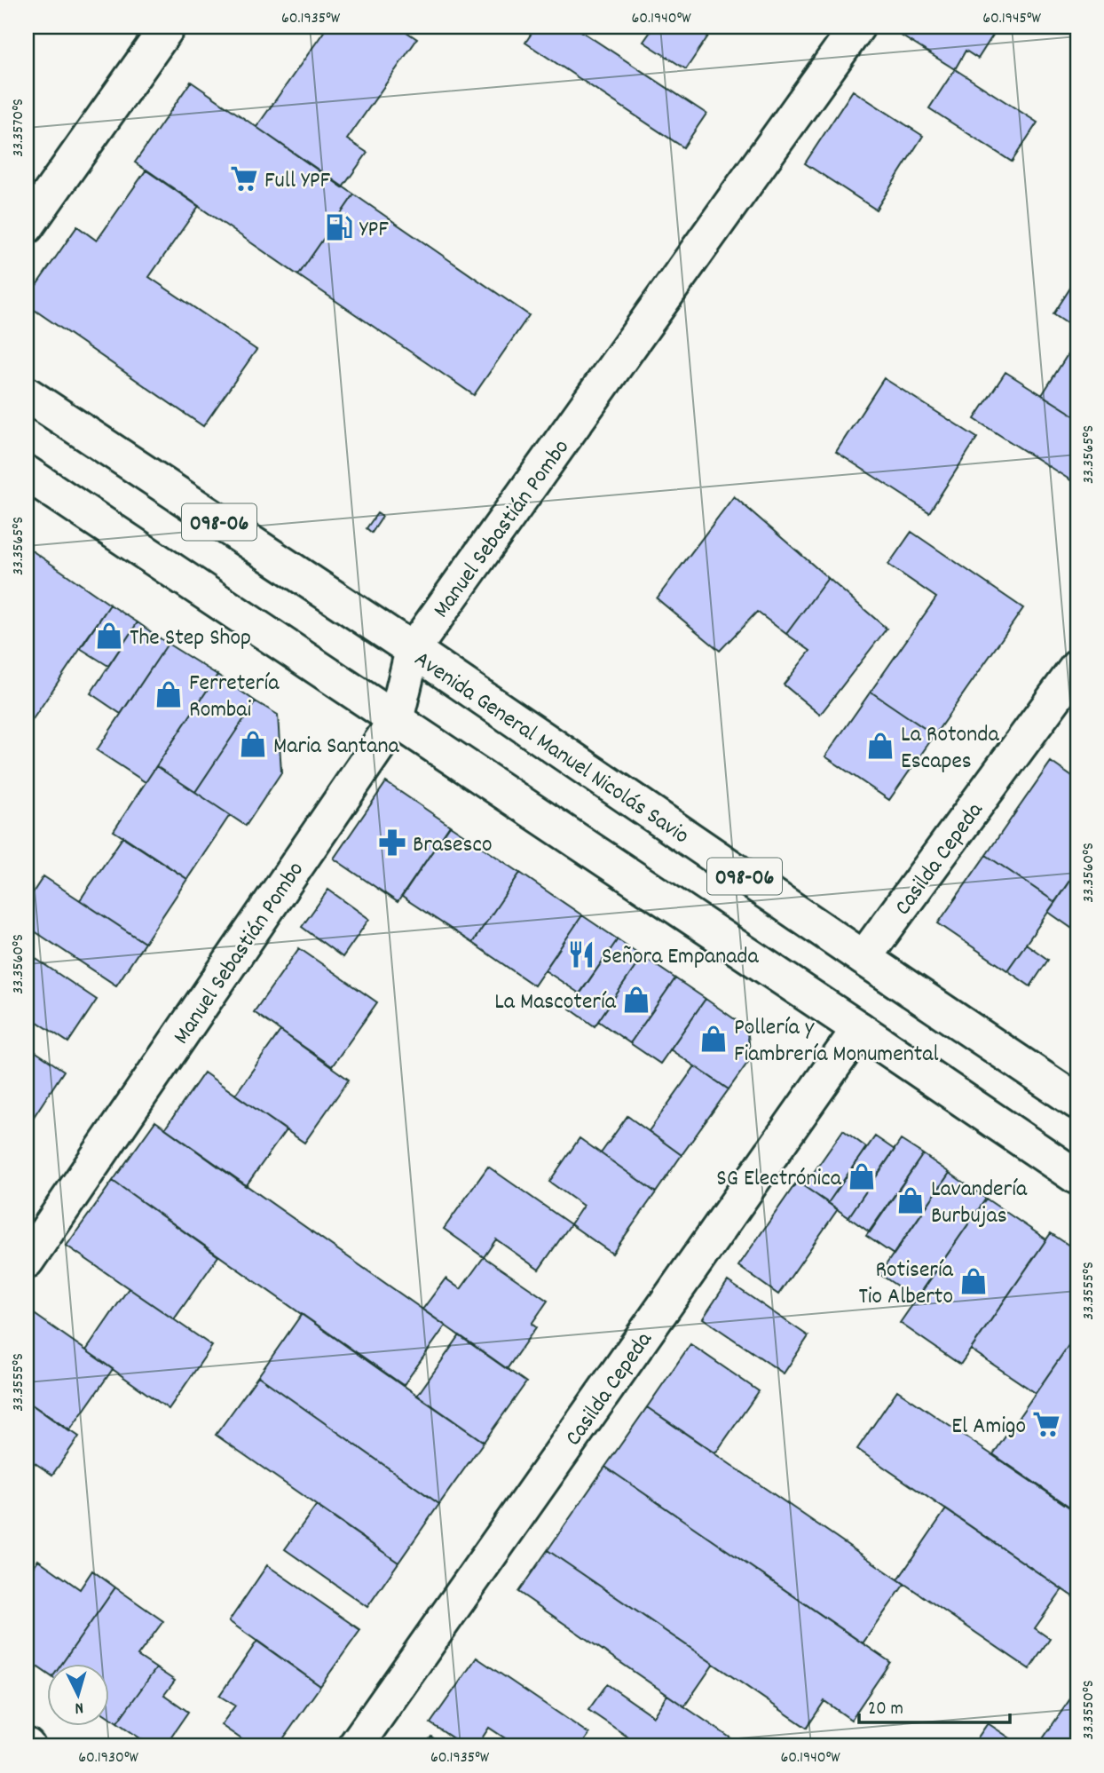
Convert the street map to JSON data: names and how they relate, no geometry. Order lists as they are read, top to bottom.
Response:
{
  "streets": {
    "street": [
      "098-06",
      "Manuel Sebastián Pombo",
      "Avenida General Manuel Nicolás Savio",
      "Casilda Cepeda"
    ]
  },
  "crossings": [
    ["098-06", "Manuel Sebastián Pombo"],
    ["098-06", "Casilda Cepeda"],
    ["Manuel Sebastián Pombo", "Avenida General Manuel Nicolás Savio"],
    ["Avenida General Manuel Nicolás Savio", "Casilda Cepeda"]
  ],
  "places": {
    "supermarket": ["Full YPF", "El Amigo"],
    "fuel station": ["YPF"],
    "shop": [
      "The Step Shop",
      "Ferretería Rombai",
      "Maria Santana",
      "La Rotonda Escapes",
      "La Mascotería",
      "Pollería y Fiambrería Monumental",
      "SG Electrónica",
      "Lavandería Burbujas",
      "Rotisería Tio Alberto"
    ],
    "pharmacy": ["Brasesco"],
    "restaurant": ["Señora Empanada"]
  },
  "scale_bar": "20 m",
  "north": "bottom",
  "coordinates": [
    "60.1935°W",
    "60.1940°W",
    "60.1945°W",
    "33.3570°S",
    "33.3565°S",
    "33.3560°S",
    "33.3555°S",
    "33.3550°S",
    "60.1930°W"
  ]
}
